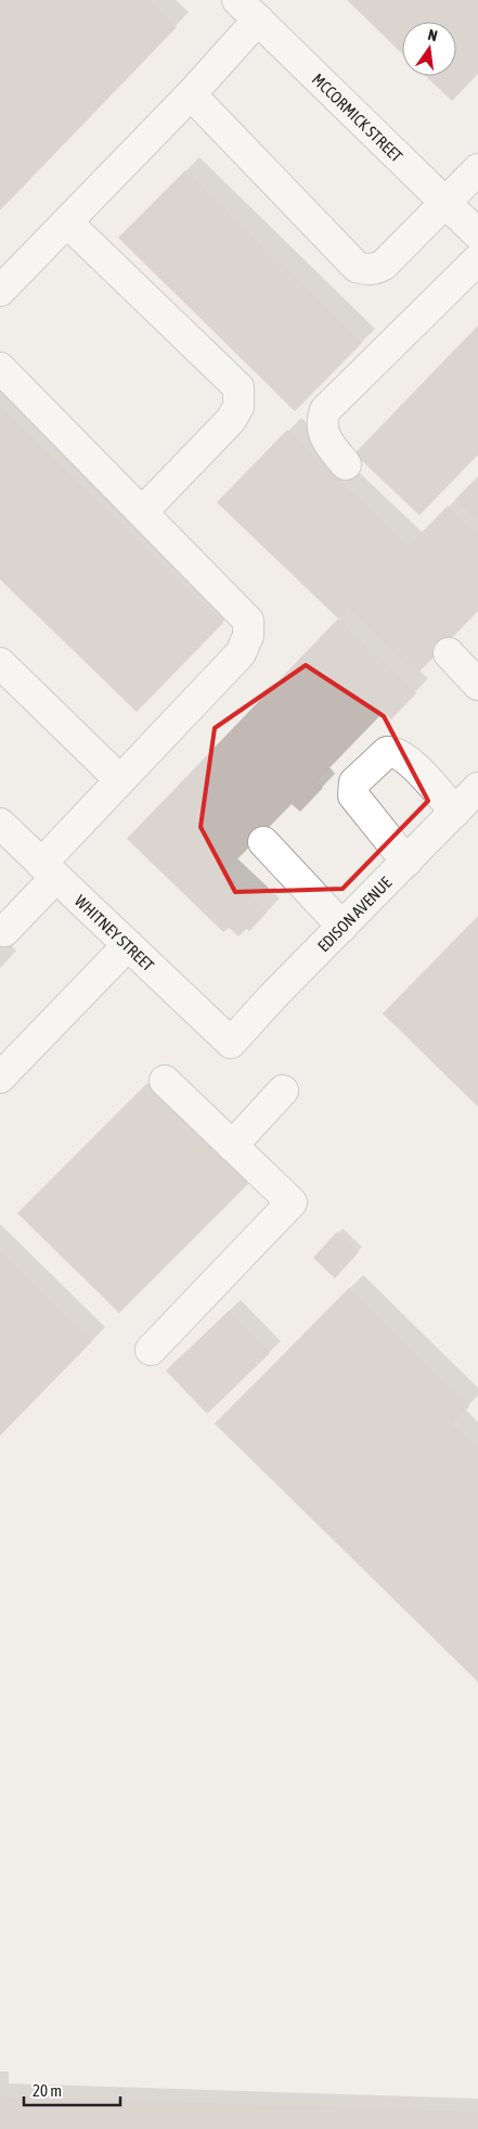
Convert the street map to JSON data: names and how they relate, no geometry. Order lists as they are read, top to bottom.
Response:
{
  "streets": {
    "street": ["MCCORMICK STREET", "EDISON AVENUE", "WHITNEY STREET"]
  },
  "crossings": [
    ["EDISON AVENUE", "WHITNEY STREET"]
  ],
  "scale_bar": "20 m",
  "north": "top"
}
